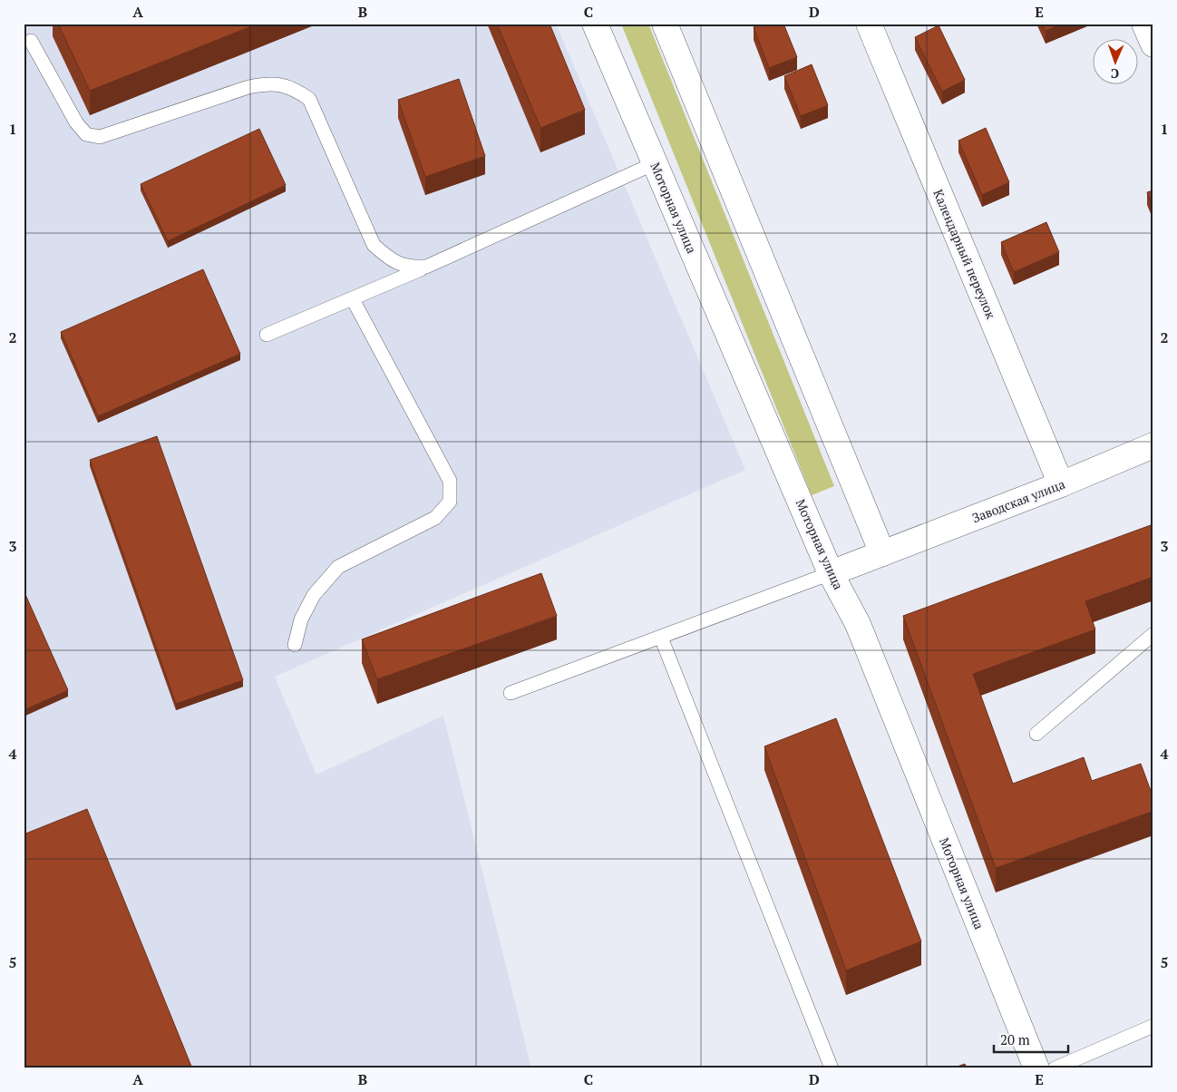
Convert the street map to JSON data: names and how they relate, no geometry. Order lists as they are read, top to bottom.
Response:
{
  "streets": {
    "street": ["Моторная улица", "Календарный переулок", "Заводская улица"]
  },
  "crossings": [
    ["Моторная улица", "Заводская улица"],
    ["Календарный переулок", "Заводская улица"]
  ],
  "scale_bar": "20 m",
  "north": "bottom",
  "grid": {
    "columns": [
      "A",
      "B",
      "C",
      "D",
      "E"
    ],
    "rows": [
      "1",
      "2",
      "3",
      "4",
      "5"
    ]
  }
}
